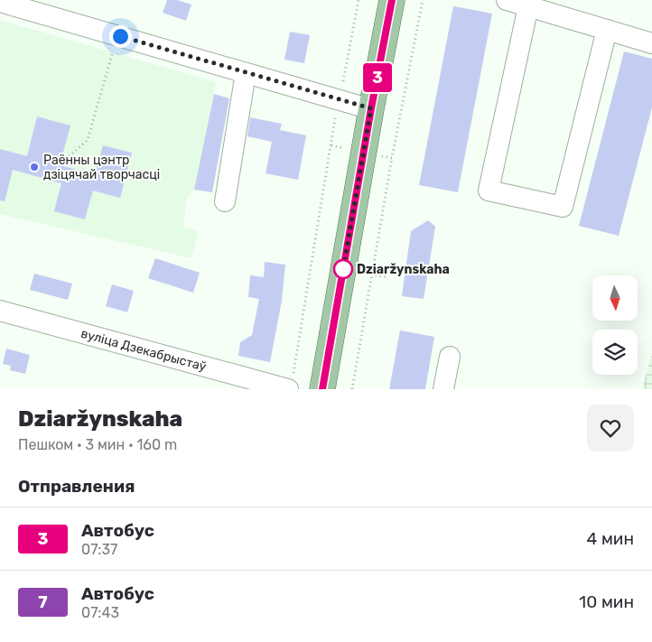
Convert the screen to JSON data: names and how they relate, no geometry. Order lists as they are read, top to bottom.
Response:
{
  "streets": {
    "street": ["вуліца Дзекабрыстаў"]
  },
  "places": ["Раённы цэнтр дзіцячай творчасці", "Dziaržynskaha"],
  "lines": ["bus line 3"],
  "north": "bottom",
  "page": {
    "on_map": "3",
    "heading": [
      ["Dziaržynskaha", "Пешком · 3 мин · 160 m"],
      "Отправления"
    ],
    "list": [
      {
        "mark": "3",
        "name": "Автобус",
        "note": "07:37",
        "value": "4 мин"
      },
      {
        "mark": "7",
        "name": "Автобус",
        "note": "07:43",
        "value": "10 мин"
      }
    ]
  }
}
